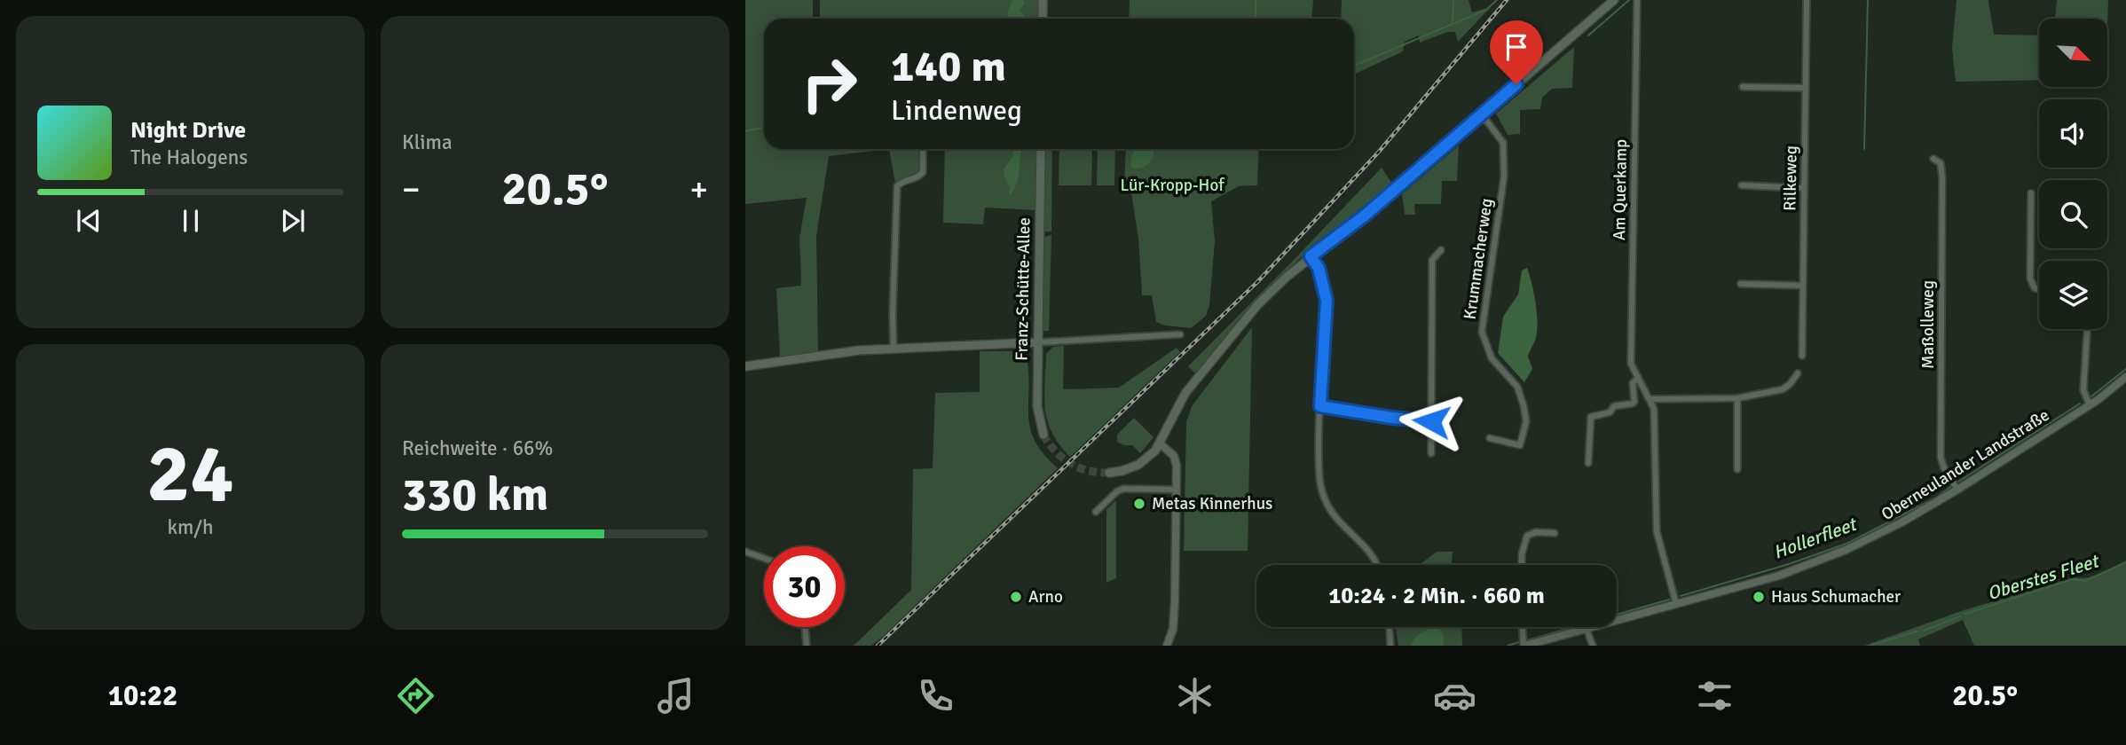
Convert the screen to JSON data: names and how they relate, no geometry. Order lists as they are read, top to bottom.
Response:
{
  "streets": {
    "main road": ["Franz-Schütte-Allee"],
    "street": [
      "Rilkeweg",
      "Am Querkamp",
      "Krummacherweg",
      "Maßolleweg",
      "Oberneulander Landstraße"
    ]
  },
  "crossings": [
    ["Am Querkamp", "Oberneulander Landstraße"],
    ["Maßolleweg", "Oberneulander Landstraße"]
  ],
  "water": ["Hollerfleet", "Oberstes Fleet"],
  "parks": ["Lür-Kropp-Hof"],
  "places": ["Metas Kinnerhus", "Arno", "Haus Schumacher"],
  "north": "bottom right",
  "page": {
    "tile": [
      "Klima",
      ["24", "km/h"],
      ["Reichweite · 66%", "330 km"]
    ],
    "turn": ["140 m", "Lindenweg"],
    "song": ["Night Drive", "The Halogens"],
    "heat": ["−", "20.5°", "+"],
    "limit": "30",
    "trip": "10:24 · 2 Min. · 660 m",
    "tabs": ["10:22", "20.5°"]
  }
}
